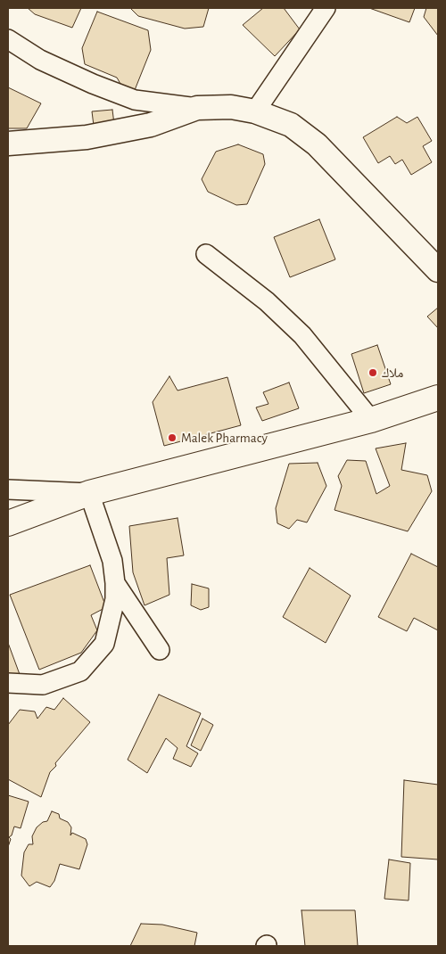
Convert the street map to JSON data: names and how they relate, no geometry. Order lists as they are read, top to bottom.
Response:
{
  "places": ["ملاك", "Malek Pharmacy"]
}
